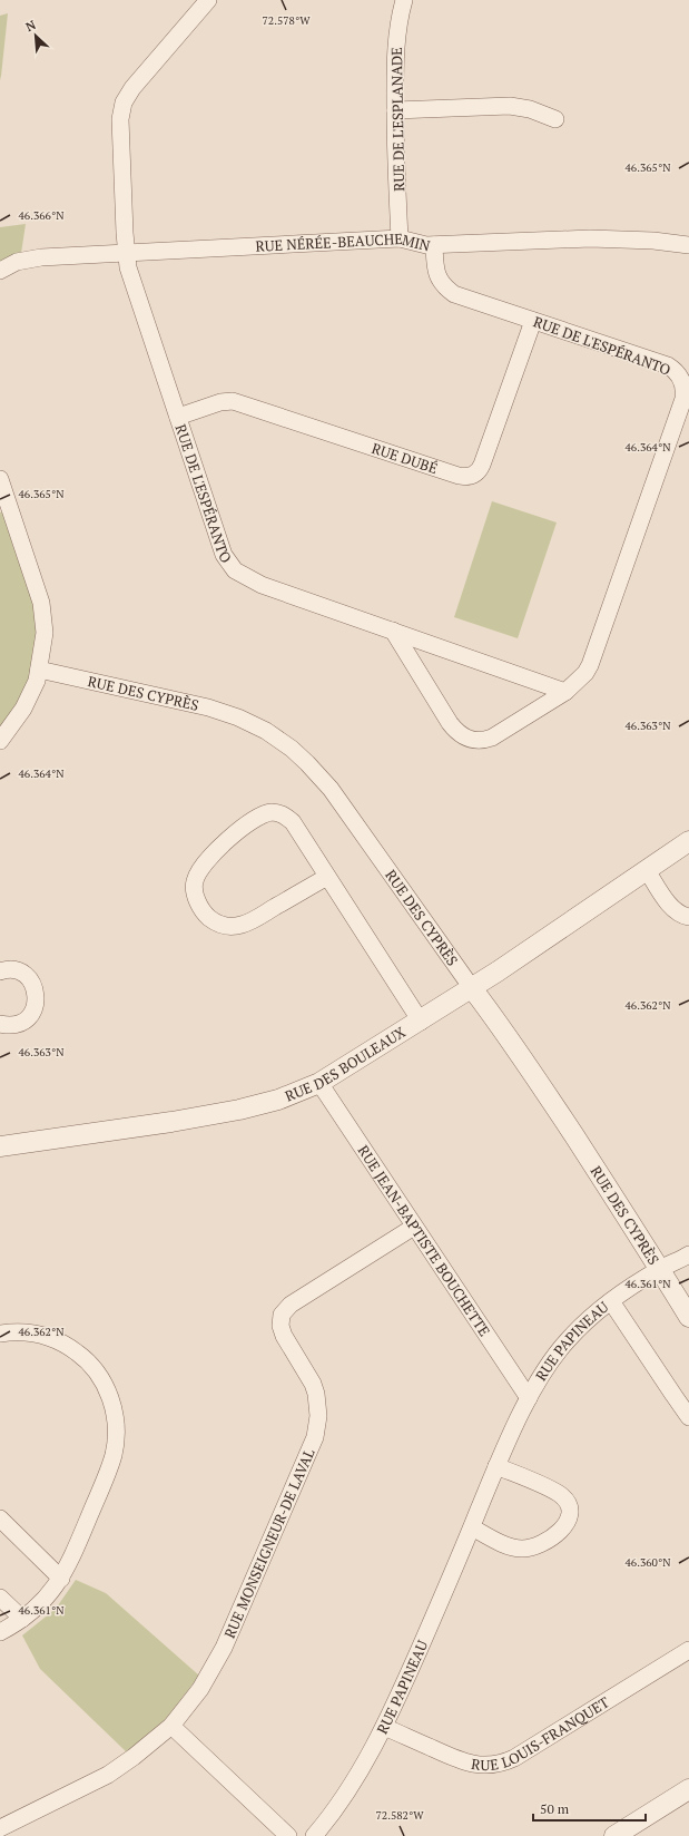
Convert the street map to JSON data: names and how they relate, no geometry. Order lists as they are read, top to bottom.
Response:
{
  "streets": {
    "street": [
      "RUE DE L'ESPLANADE",
      "RUE NÉRÉE-BEAUCHEMIN",
      "RUE DE L'ESPÉRANTO",
      "RUE DUBÉ",
      "RUE DES CYPRÈS",
      "RUE DES BOULEAUX",
      "RUE JEAN-BAPTISTE BOUCHETTE",
      "RUE PAPINEAU",
      "RUE MONSEIGNEUR-DE LAVAL",
      "RUE LOUIS-FRANQUET"
    ]
  },
  "crossings": [
    ["RUE DE L'ESPLANADE", "RUE NÉRÉE-BEAUCHEMIN"],
    ["RUE NÉRÉE-BEAUCHEMIN", "RUE DE L'ESPÉRANTO"],
    ["RUE DE L'ESPÉRANTO", "RUE DUBÉ"],
    ["RUE DES CYPRÈS", "RUE DES BOULEAUX"],
    ["RUE DES CYPRÈS", "RUE PAPINEAU"],
    ["RUE DES BOULEAUX", "RUE JEAN-BAPTISTE BOUCHETTE"],
    ["RUE JEAN-BAPTISTE BOUCHETTE", "RUE PAPINEAU"],
    ["RUE JEAN-BAPTISTE BOUCHETTE", "RUE MONSEIGNEUR-DE LAVAL"],
    ["RUE PAPINEAU", "RUE LOUIS-FRANQUET"]
  ],
  "scale_bar": "50 m",
  "north": "top left",
  "coordinates": [
    "72.578°W",
    "46.365°N",
    "46.366°N",
    "46.364°N",
    "46.363°N",
    "46.362°N",
    "46.361°N",
    "46.360°N",
    "72.582°W"
  ]
}
